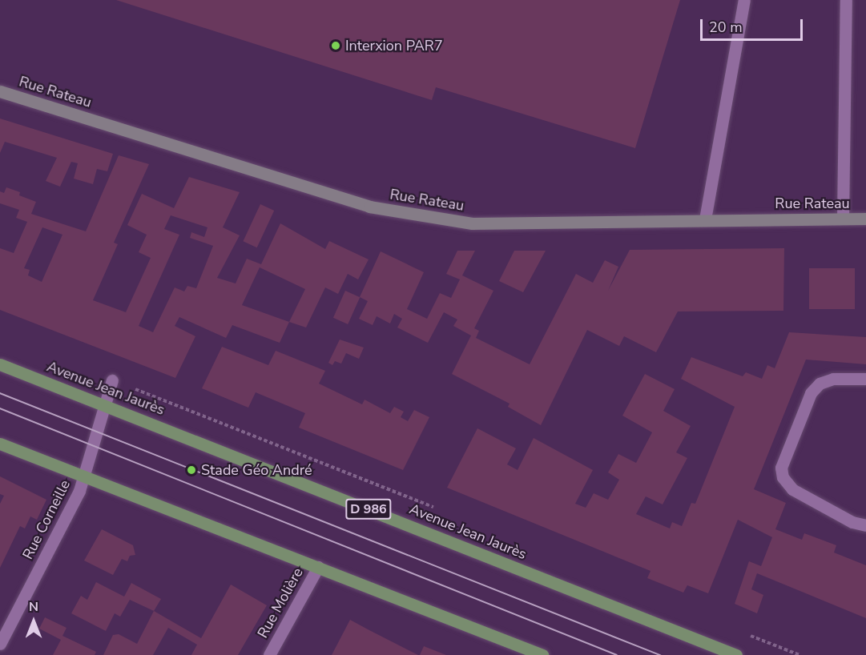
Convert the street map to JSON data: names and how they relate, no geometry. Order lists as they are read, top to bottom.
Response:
{
  "streets": {
    "main road": ["Avenue Jean Jaurès", "D 986"],
    "street": ["Rue Rateau", "Rue Corneille", "Rue Molière"]
  },
  "crossings": [
    ["Avenue Jean Jaurès", "Rue Corneille"]
  ],
  "places": ["Interxion PAR7", "Stade Géo André"],
  "scale_bar": "20 m",
  "north": "top"
}
